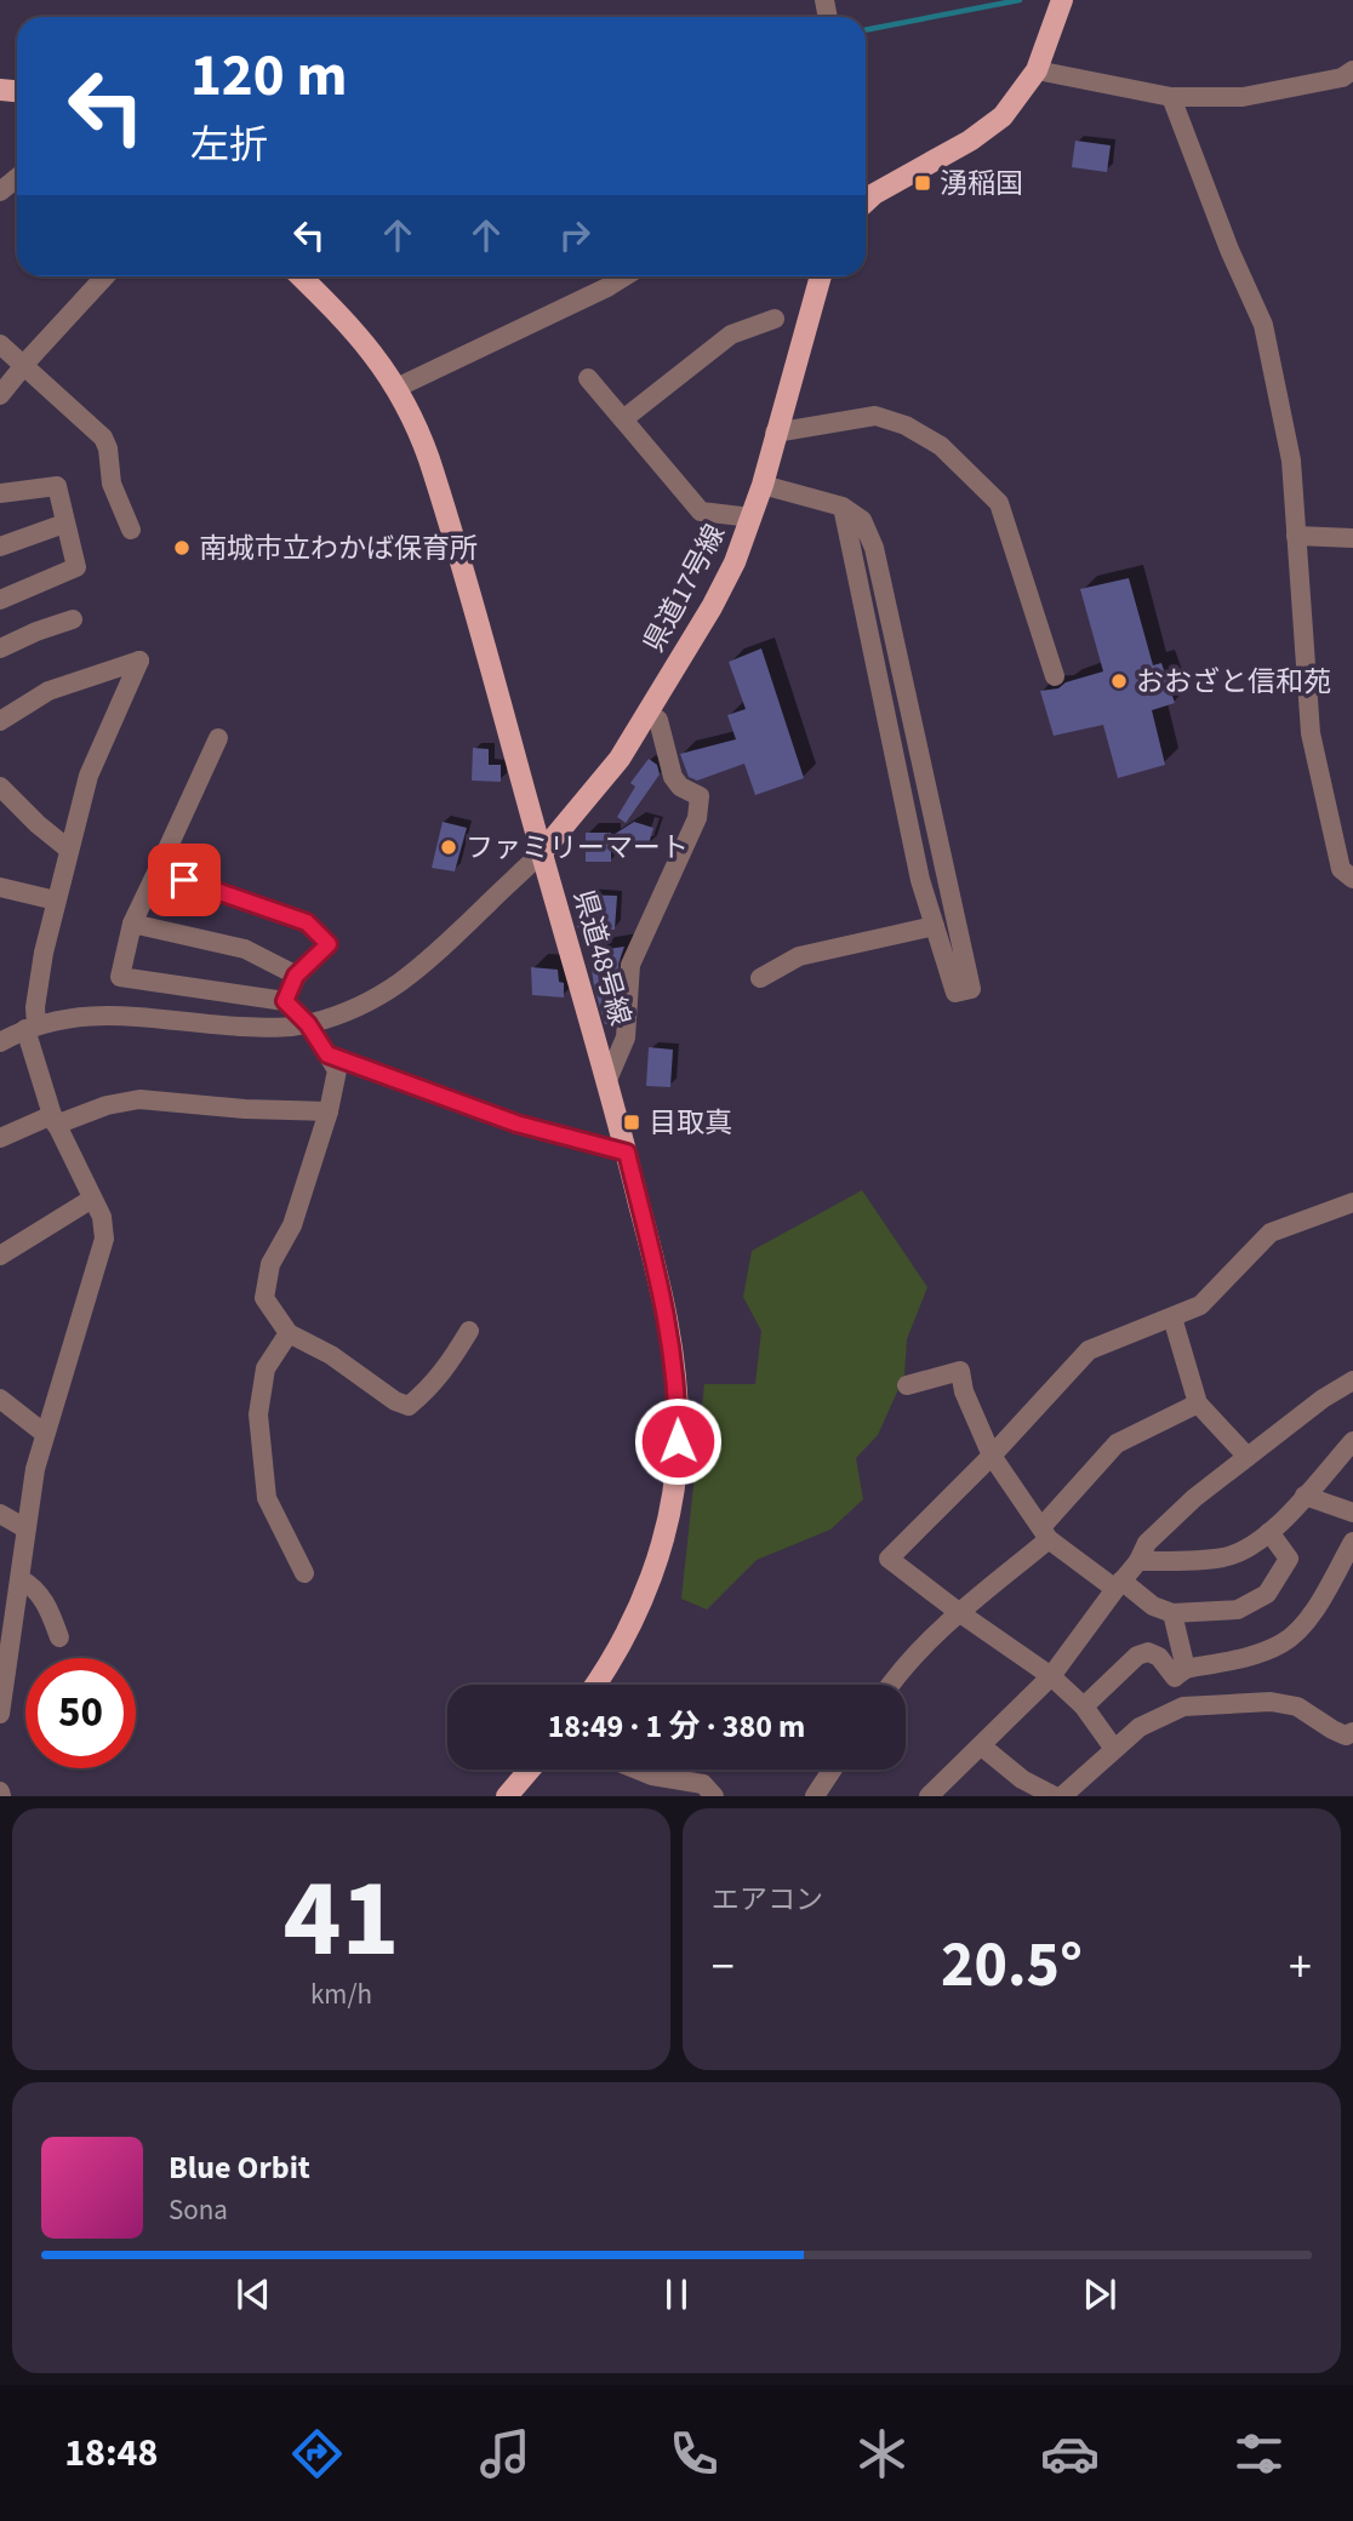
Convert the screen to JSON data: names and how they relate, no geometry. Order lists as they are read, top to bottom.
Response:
{
  "streets": {
    "main road": ["県道17号線", "県道48号線"]
  },
  "crossings": [
    ["県道17号線", "県道48号線"]
  ],
  "places": {
    "transit": ["湧稲国", "目取真"],
    "other": ["南城市立わかば保育所", "おおざと信和苑", "ファミリーマート"]
  },
  "page": {
    "turn": ["120 m", "左折"],
    "limit": "50",
    "trip": "18:49 · 1 分 · 380 m",
    "tile": [
      ["41", "km/h"],
      "エアコン"
    ],
    "heat": ["−", "20.5°", "+"],
    "song": ["Blue Orbit", "Sona"],
    "tabs": "18:48"
  }
}
